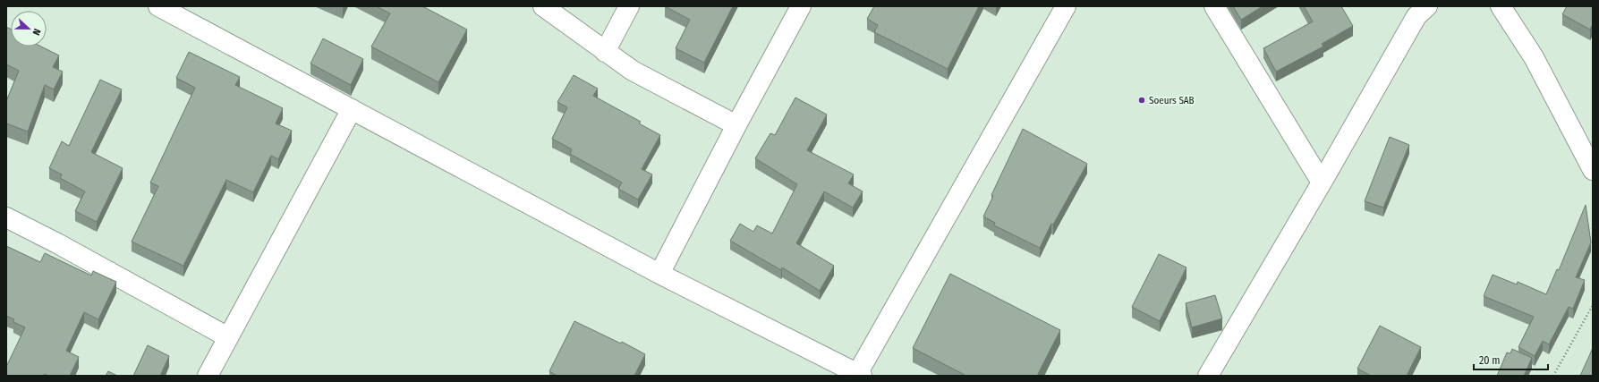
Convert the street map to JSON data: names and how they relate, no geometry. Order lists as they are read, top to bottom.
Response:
{
  "places": ["Soeurs SAB"],
  "scale_bar": "20 m",
  "north": "right"
}
